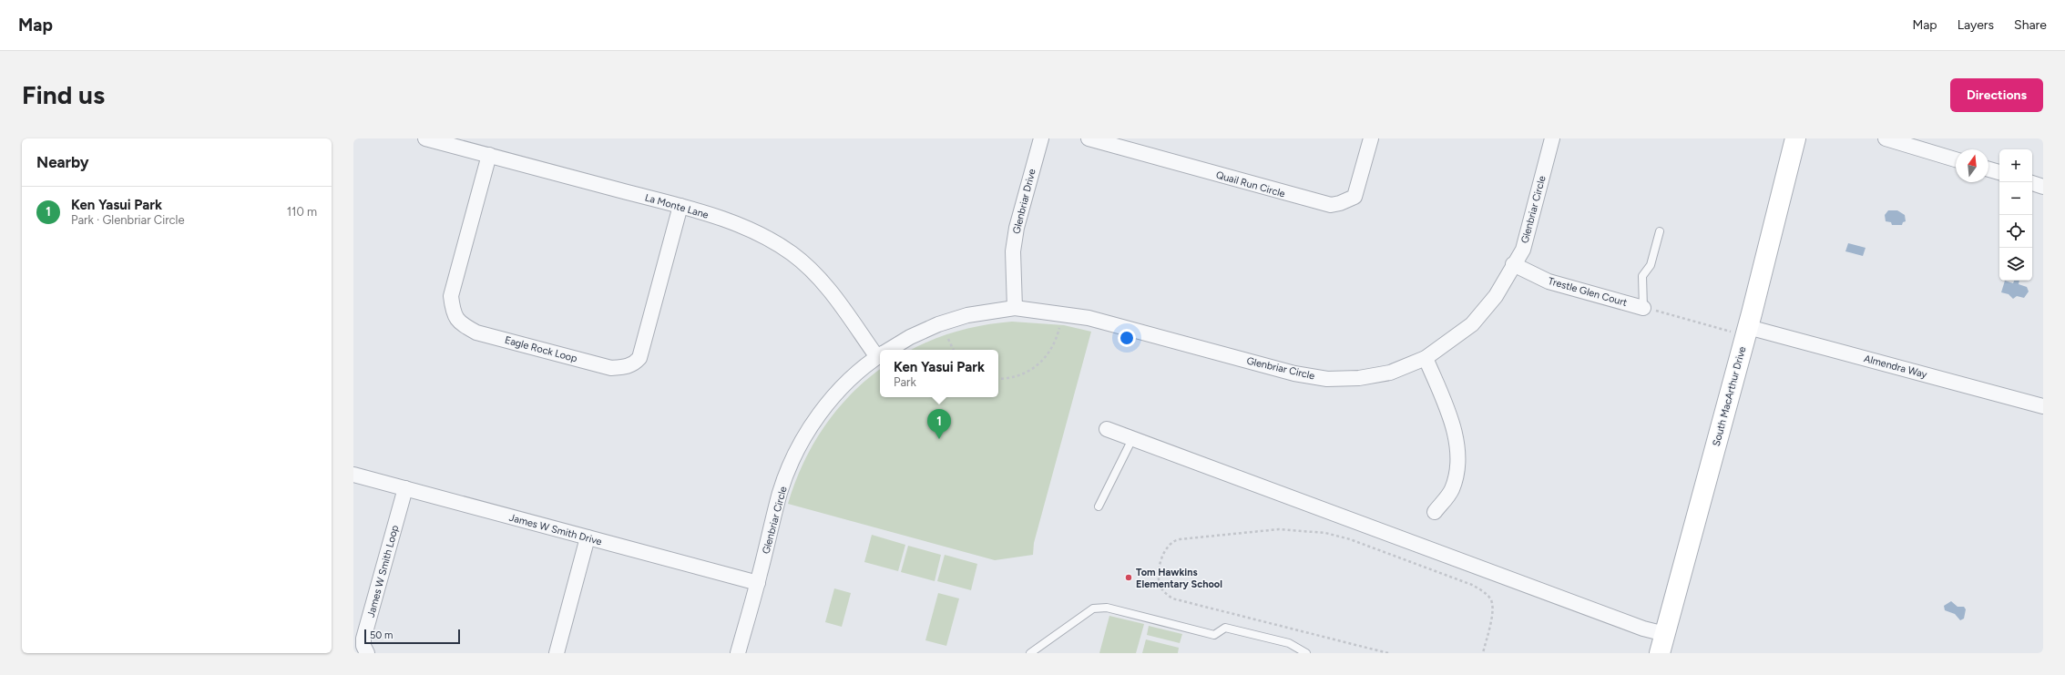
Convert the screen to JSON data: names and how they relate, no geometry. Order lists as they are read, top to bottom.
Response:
{
  "streets": {
    "street": [
      "Quail Run Circle",
      "Glenbriar Drive",
      "La Monte Lane",
      "Glenbriar Circle",
      "Trestle Glen Court",
      "Eagle Rock Loop",
      "Almendra Way",
      "South MacArthur Drive",
      "James W Smith Drive",
      "James W Smith Loop"
    ]
  },
  "crossings": [
    ["Glenbriar Drive", "Glenbriar Circle"],
    ["La Monte Lane", "Eagle Rock Loop"],
    ["Glenbriar Circle", "Trestle Glen Court"],
    ["Glenbriar Circle", "James W Smith Drive"],
    ["Almendra Way", "South MacArthur Drive"],
    ["James W Smith Drive", "James W Smith Loop"]
  ],
  "places": ["Tom Hawkins Elementary School"],
  "scale_bar": "50 m",
  "north": "top",
  "page": {
    "header": "Map",
    "nav": ["Map", "Layers", "Share"],
    "buttons": "Directions",
    "title": "Find us",
    "heading": "Nearby",
    "map_buttons": ["+", "−"],
    "list": [
      {
        "mark": "1",
        "name": "Ken Yasui Park",
        "note": "Park · Glenbriar Circle",
        "value": "110 m"
      }
    ],
    "popup": ["Ken Yasui Park", "Park"],
    "pins": "1",
    "scale": "50 m"
  }
}
